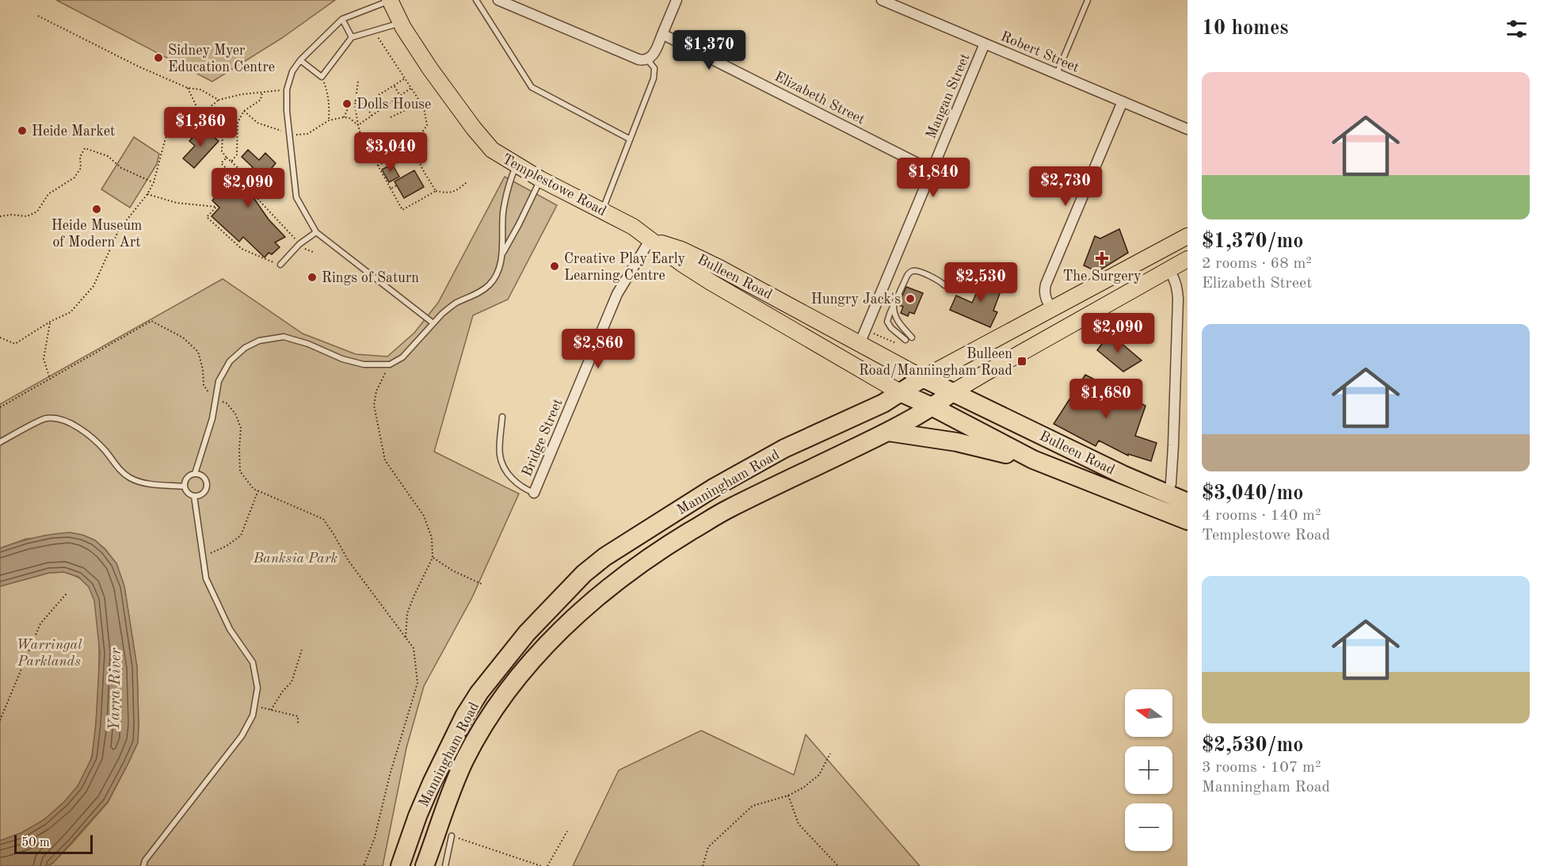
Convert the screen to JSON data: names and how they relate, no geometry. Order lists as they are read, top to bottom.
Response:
{
  "streets": {
    "highway": ["Bulleen Road", "Manningham Road"],
    "main road": ["Templestowe Road"],
    "street": [
      "Robert Street",
      "Mangan Street",
      "Elizabeth Street",
      "Bridge Street"
    ]
  },
  "crossings": [
    ["Robert Street", "Mangan Street"],
    ["Mangan Street", "Elizabeth Street"],
    ["Mangan Street", "Bulleen Road"],
    ["Templestowe Road", "Bulleen Road"],
    ["Templestowe Road", "Bridge Street"],
    ["Bulleen Road", "Bridge Street"],
    ["Bulleen Road", "Manningham Road"]
  ],
  "water": ["Yarra River"],
  "parks": ["Banksia Park", "Warringal Parklands"],
  "places": {
    "other": [
      "Sidney Myer Education Centre",
      "Dolls House",
      "Heide Market",
      "Heide Museum of Modern Art",
      "Creative Play Early Learning Centre",
      "Rings of Saturn",
      "Hungry Jack's"
    ],
    "health": ["The Surgery"],
    "transit": ["Bulleen Road/Manningham Road"]
  },
  "scale_bar": "50 m",
  "north": "left",
  "page": {
    "heading": "10 homes",
    "price": [
      "$1,370",
      "$1,360",
      "$3,040",
      "$1,840",
      "$2,730",
      "$2,090",
      "$2,530",
      "$2,090",
      "$2,860",
      "$1,680"
    ],
    "list": [
      {
        "name": "$1,370/mo",
        "note": "2 rooms · 68 m² · Elizabeth Street"
      },
      {
        "name": "$3,040/mo",
        "note": "4 rooms · 140 m² · Templestowe Road"
      },
      {
        "name": "$2,530/mo",
        "note": "3 rooms · 107 m² · Manningham Road"
      }
    ],
    "map_buttons": ["+", "−"],
    "scale": "50 m"
  }
}
